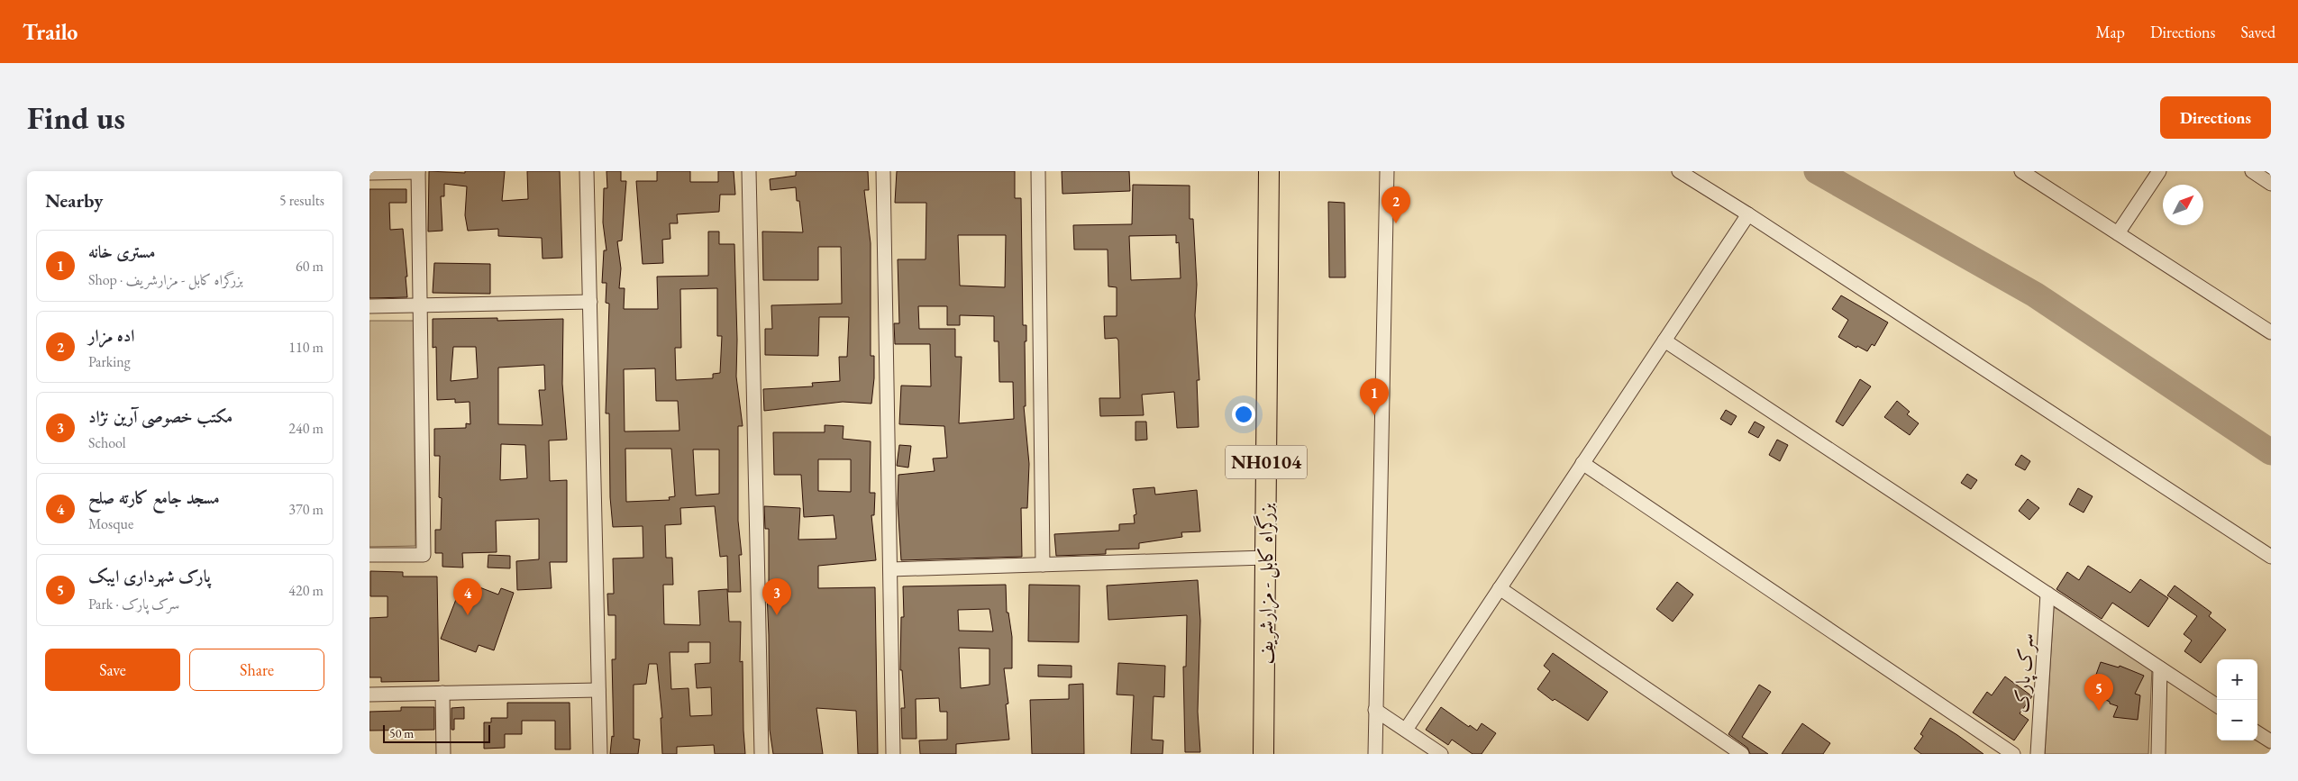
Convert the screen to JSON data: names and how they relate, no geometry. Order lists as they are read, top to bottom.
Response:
{
  "streets": {
    "highway": ["NH0104", "بزرگراه کابل - مزارشریف"],
    "street": ["سرک پارک"]
  },
  "scale_bar": "50 m",
  "north": "top right",
  "page": {
    "header": "Trailo",
    "nav": ["Map", "Directions", "Saved"],
    "buttons": [
      "Directions",
      ["Save", "Share"]
    ],
    "title": "Find us",
    "heading": ["Nearby", "5 results"],
    "pins": [
      "2",
      "1",
      "3",
      "4",
      "5"
    ],
    "list": [
      {
        "mark": "1",
        "name": "مستری خانه",
        "note": "Shop · بزرگراه کابل - مزارشریف",
        "value": "60 m"
      },
      {
        "mark": "2",
        "name": "اده مزار",
        "note": "Parking",
        "value": "110 m"
      },
      {
        "mark": "3",
        "name": "مکتب خصوصی آرین نژاد",
        "note": "School",
        "value": "240 m"
      },
      {
        "mark": "4",
        "name": "مسجد جامع کارته صلح",
        "note": "Mosque",
        "value": "370 m"
      },
      {
        "mark": "5",
        "name": "پارک شهرداری ایبک",
        "note": "Park · سرک پارک",
        "value": "420 m"
      }
    ],
    "map_buttons": ["+", "−"],
    "scale": "50 m"
  }
}
